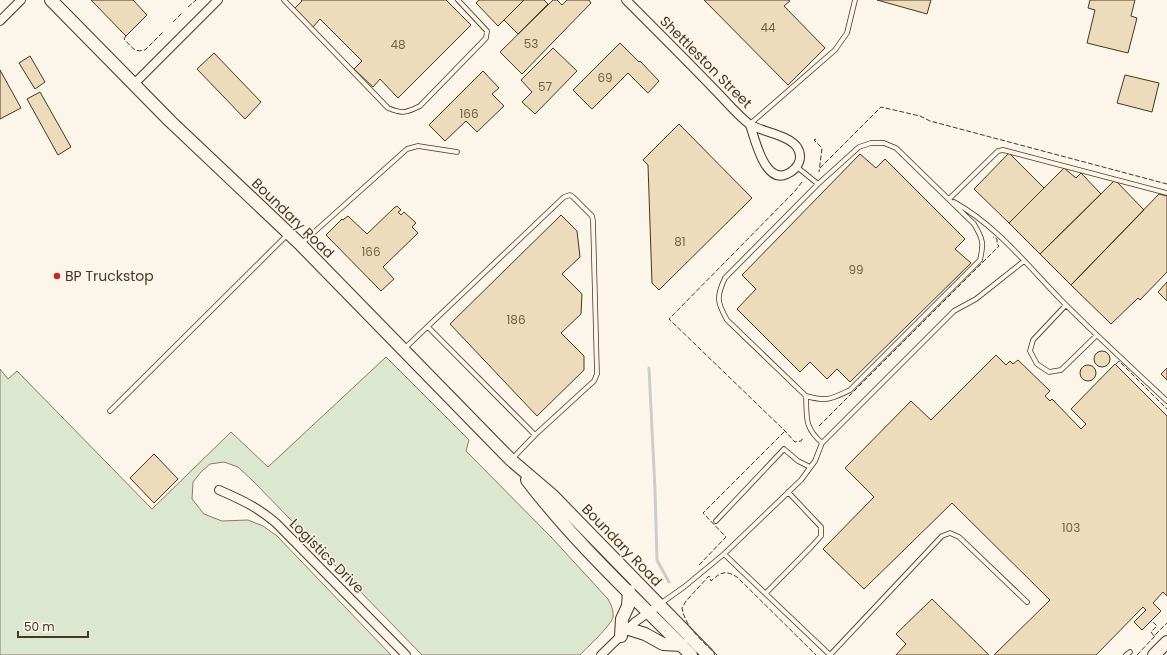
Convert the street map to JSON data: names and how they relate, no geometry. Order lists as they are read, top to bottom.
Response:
{
  "streets": {
    "main road": ["Boundary Road"],
    "street": ["Shettleston Street", "Logistics Drive"]
  },
  "places": ["BP Truckstop"],
  "house_numbers": [
    "44",
    "53",
    "48",
    "69",
    "57",
    "166",
    "81",
    "166",
    "99",
    "186",
    "103"
  ],
  "scale_bar": "50 m"
}
